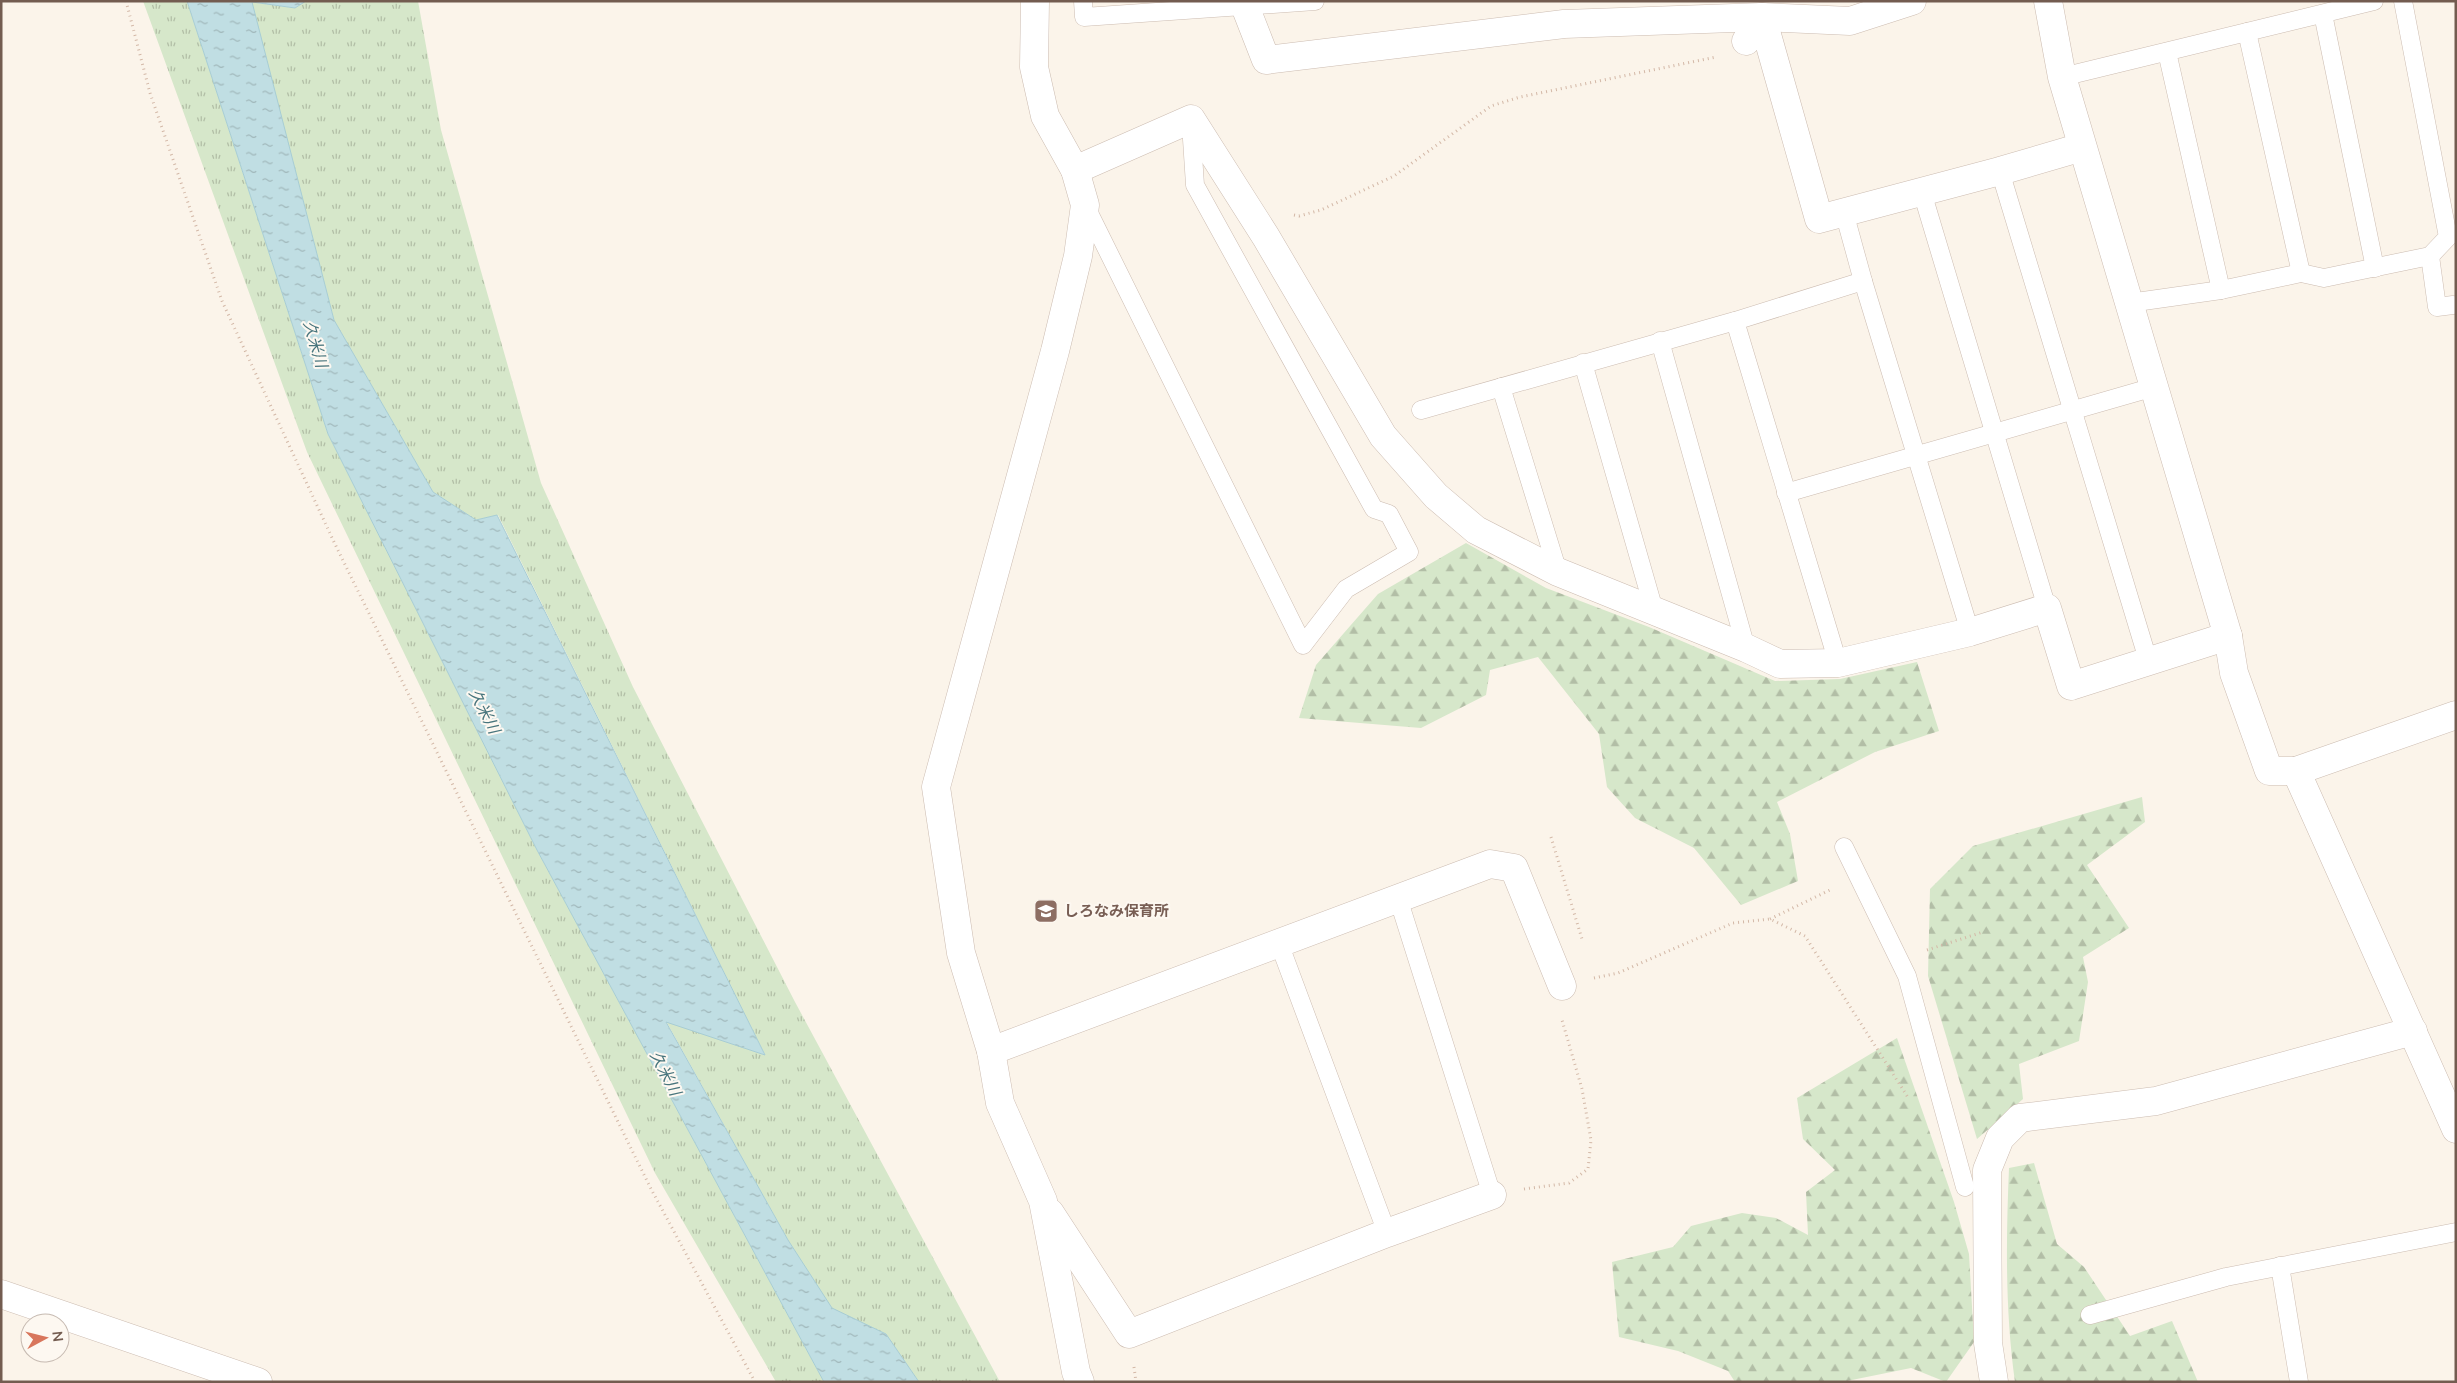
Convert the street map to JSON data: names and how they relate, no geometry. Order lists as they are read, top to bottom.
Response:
{
  "water": ["久米川"],
  "places": {
    "school or university": ["しろなみ保育所"]
  },
  "north": "right"
}
